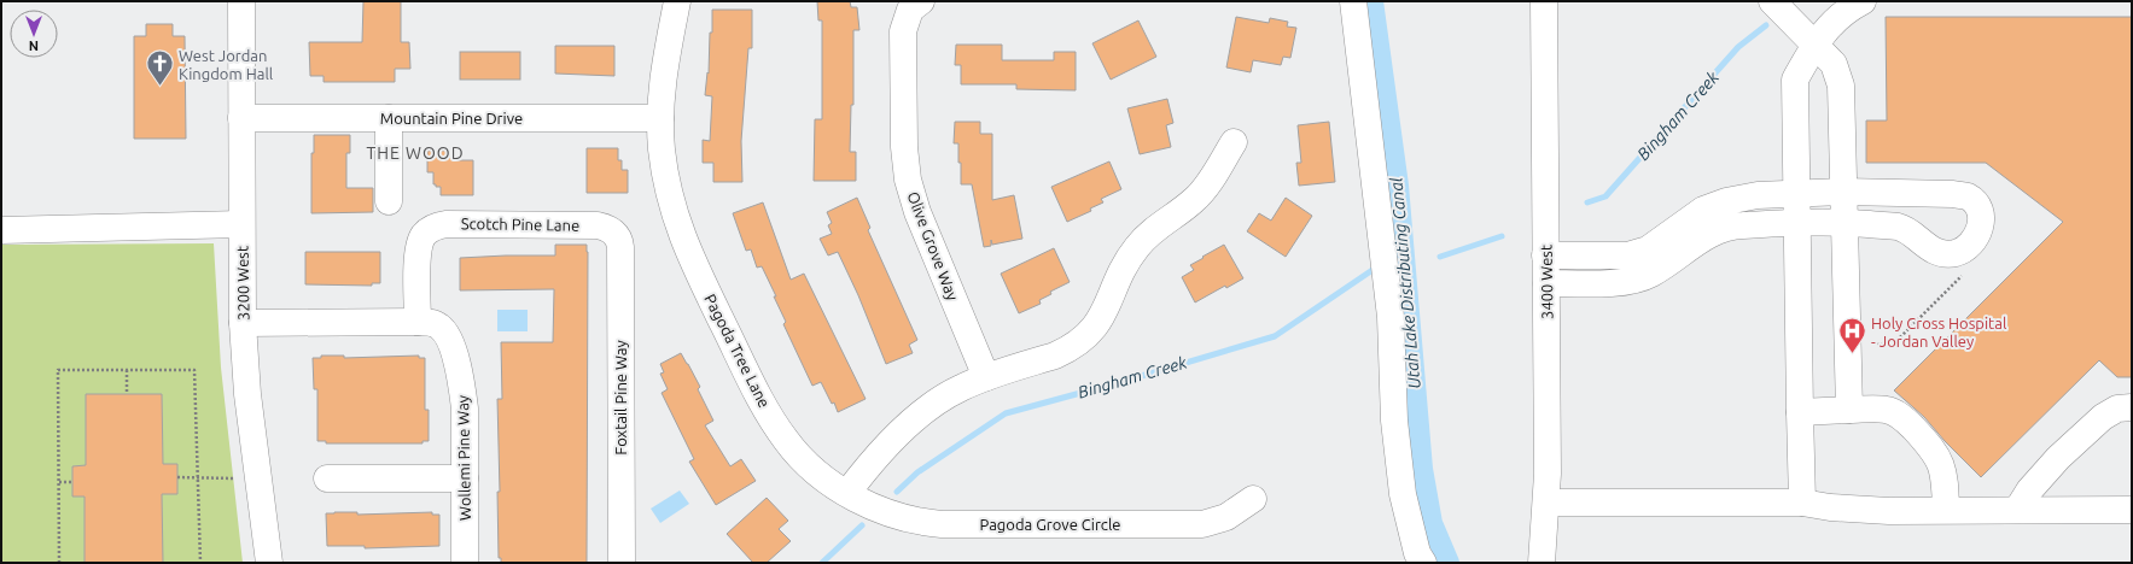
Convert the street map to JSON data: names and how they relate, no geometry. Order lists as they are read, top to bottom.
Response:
{
  "streets": {
    "street": [
      "Mountain Pine Drive",
      "Scotch Pine Lane",
      "Olive Grove Way",
      "3400 West",
      "3200 West",
      "Pagoda Tree Lane",
      "Foxtail Pine Way",
      "Wollemi Pine Way",
      "Pagoda Grove Circle"
    ]
  },
  "crossings": [
    ["Mountain Pine Drive", "3200 West"],
    ["Mountain Pine Drive", "Pagoda Tree Lane"],
    ["Scotch Pine Lane", "Foxtail Pine Way"],
    ["Scotch Pine Lane", "Wollemi Pine Way"],
    ["3200 West", "Wollemi Pine Way"],
    ["Pagoda Tree Lane", "Pagoda Grove Circle"]
  ],
  "districts": ["THE WOOD"],
  "water": ["Bingham Creek", "Utah Lake Distributing Canal"],
  "places": {
    "church": ["West Jordan Kingdom Hall"],
    "hospital": ["Holy Cross Hospital - Jordan Valley"]
  },
  "north": "bottom"
}
